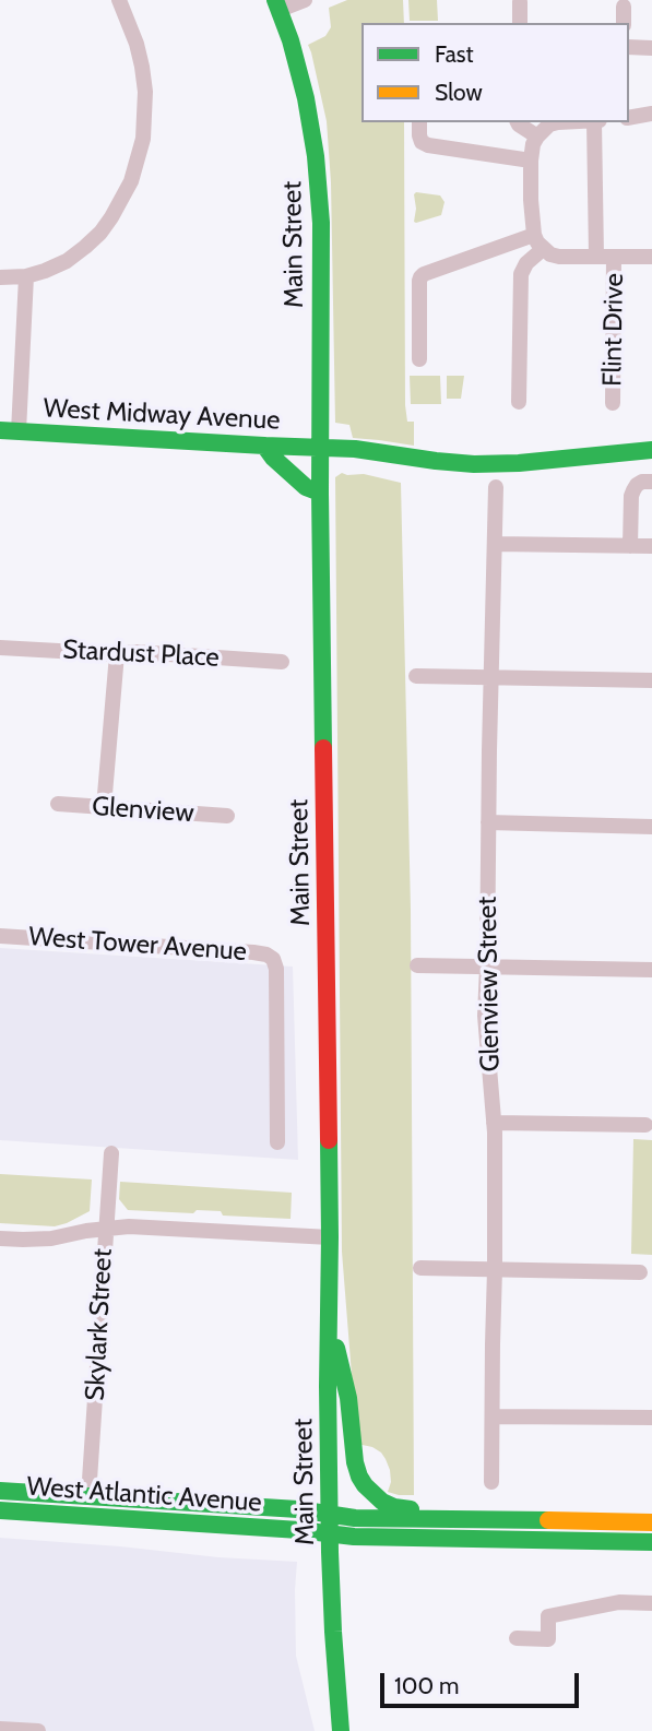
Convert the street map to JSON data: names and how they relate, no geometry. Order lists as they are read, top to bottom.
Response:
{
  "streets": {
    "street": [
      "Main Street",
      "Flint Drive",
      "West Midway Avenue",
      "Stardust Place",
      "Glenview",
      "West Tower Avenue",
      "Glenview Street",
      "Skylark Street",
      "West Atlantic Avenue"
    ]
  },
  "crossings": [
    ["Main Street", "West Midway Avenue"],
    ["Main Street", "West Atlantic Avenue"],
    ["Skylark Street", "West Atlantic Avenue"]
  ],
  "legend": ["Fast", "Slow"],
  "scale_bar": "100 m"
}
